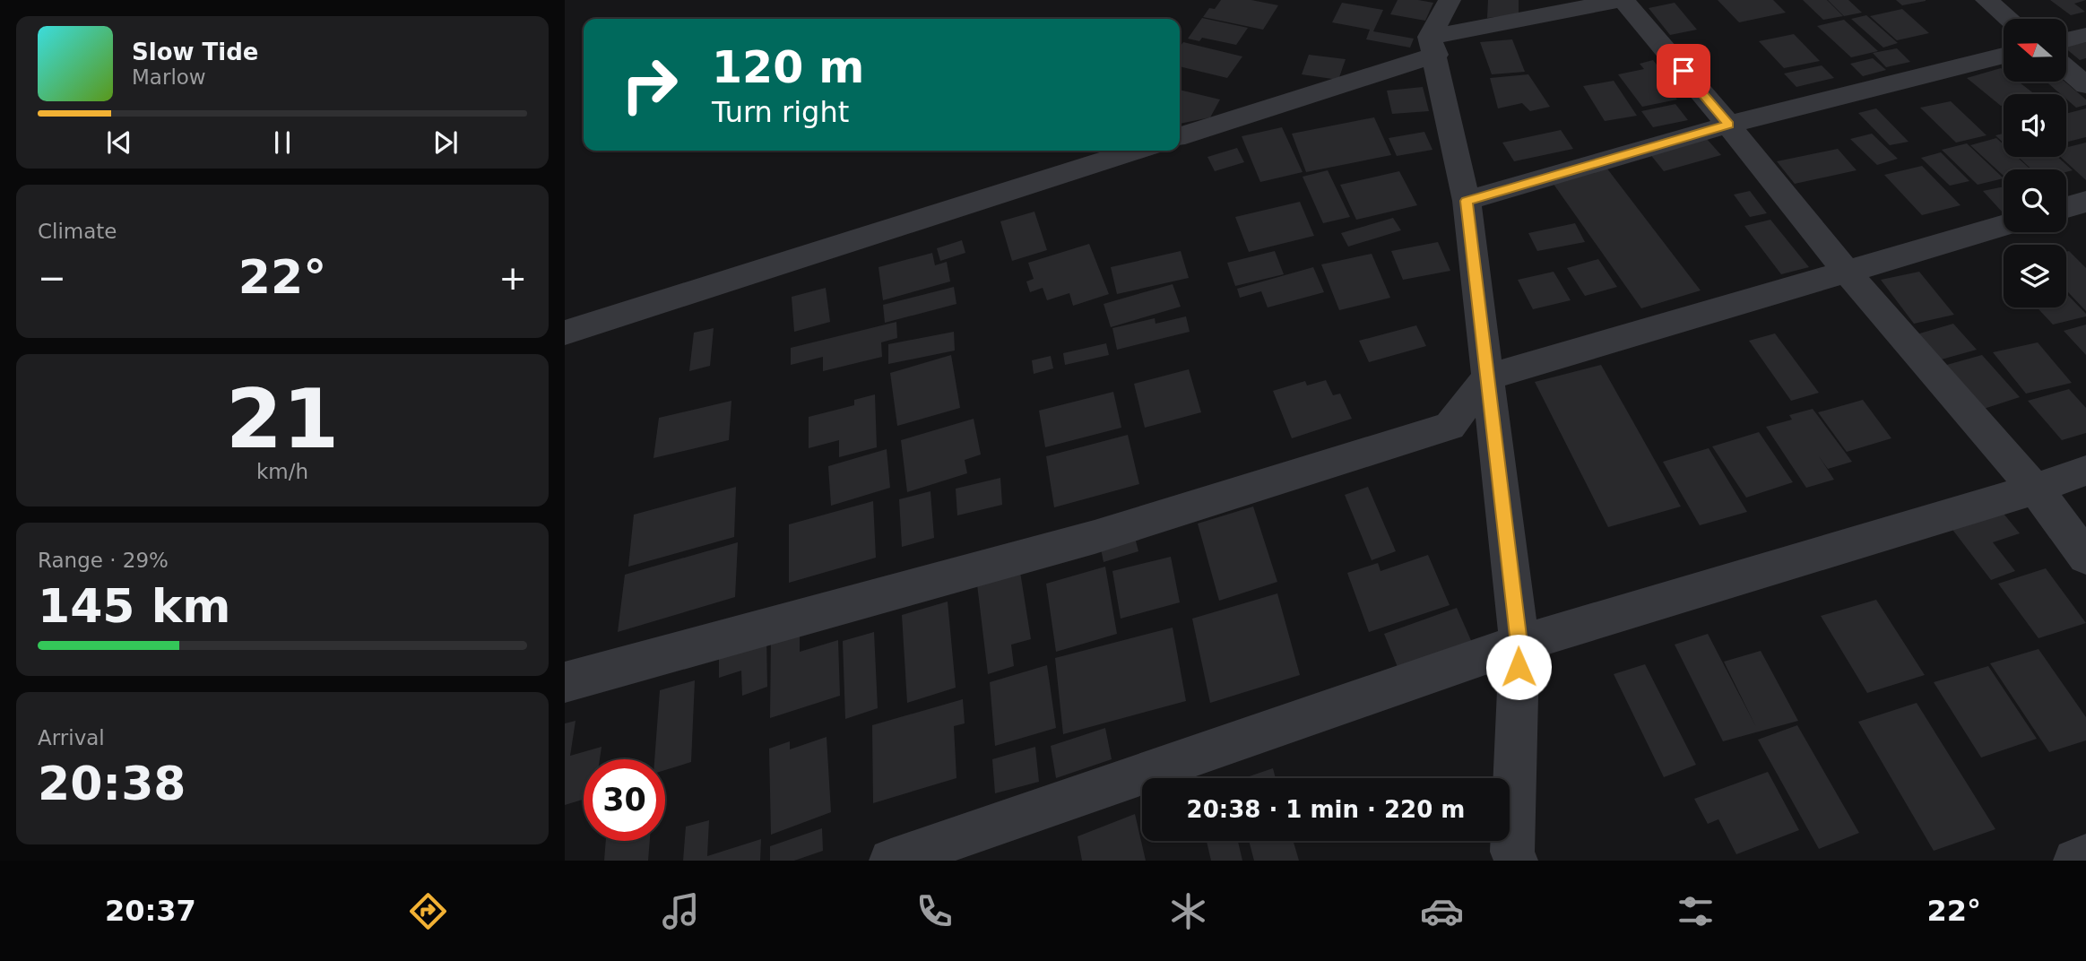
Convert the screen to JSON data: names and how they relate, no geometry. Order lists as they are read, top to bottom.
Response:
{
  "north": "left",
  "page": {
    "turn": ["120 m", "Turn right"],
    "song": ["Slow Tide", "Marlow"],
    "tile": [
      "Climate",
      ["21", "km/h"],
      ["Range · 29%", "145 km"],
      ["Arrival", "20:38"]
    ],
    "heat": ["−", "22°", "+"],
    "limit": "30",
    "trip": "20:38 · 1 min · 220 m",
    "tabs": ["20:37", "22°"]
  }
}
